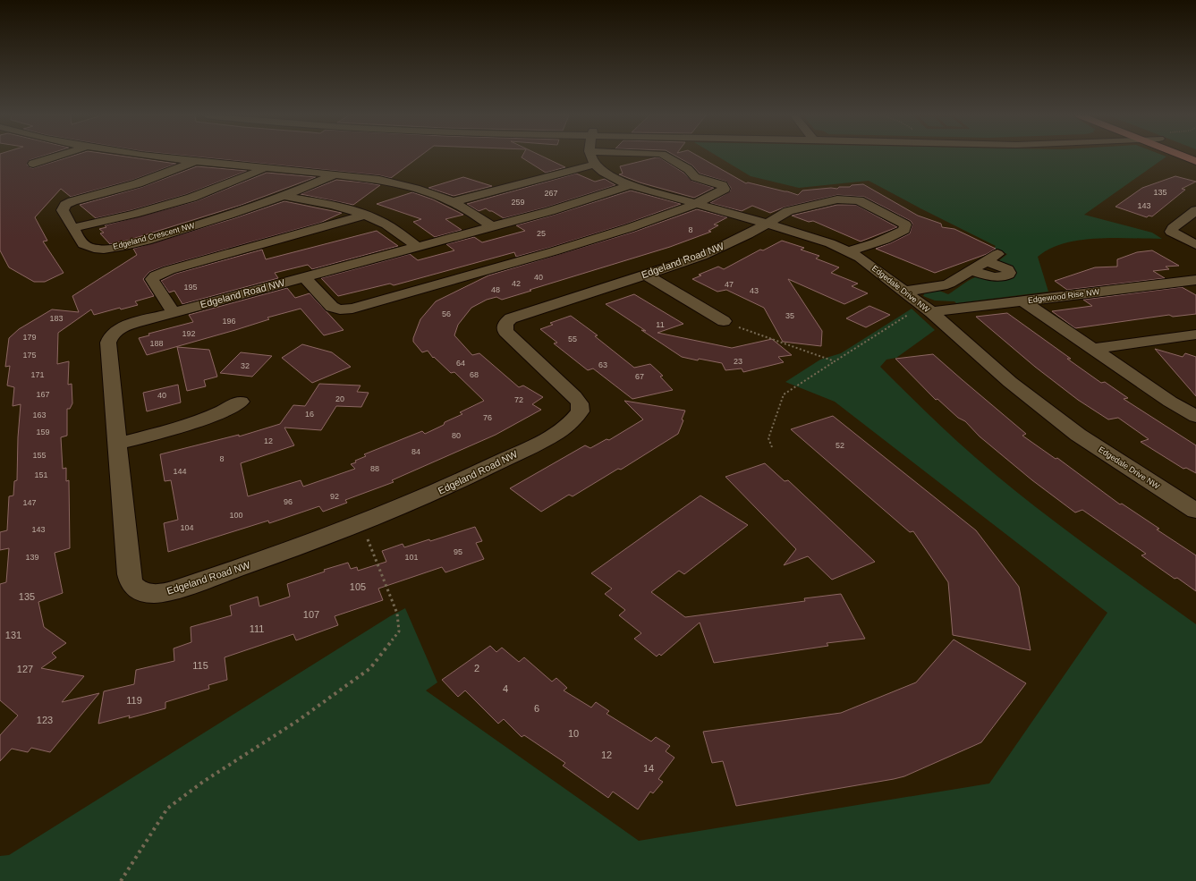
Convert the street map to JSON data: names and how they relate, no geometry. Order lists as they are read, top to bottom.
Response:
{
  "streets": {
    "street": [
      "Edgeland Crescent NW",
      "Edgeland Road NW",
      "Edgedale Drive NW",
      "Edgewood Rise NW"
    ]
  },
  "crossings": [
    ["Edgeland Road NW", "Edgedale Drive NW"],
    ["Edgedale Drive NW", "Edgewood Rise NW"]
  ],
  "house_numbers": [
    "135",
    "267",
    "259",
    "143",
    "8",
    "25",
    "40",
    "42",
    "47",
    "195",
    "48",
    "43",
    "56",
    "35",
    "183",
    "196",
    "11",
    "192",
    "179",
    "55",
    "188",
    "175",
    "23",
    "64",
    "63",
    "32",
    "171",
    "68",
    "67",
    "167",
    "40",
    "20",
    "72",
    "16",
    "163",
    "76",
    "159",
    "80",
    "12",
    "52",
    "84",
    "155",
    "8",
    "88",
    "144",
    "151",
    "92",
    "96",
    "147",
    "100",
    "104",
    "143",
    "95",
    "139",
    "101",
    "105",
    "135",
    "107",
    "111",
    "131",
    "115",
    "2",
    "127",
    "4",
    "119",
    "6",
    "123",
    "10",
    "12",
    "14"
  ]
}
